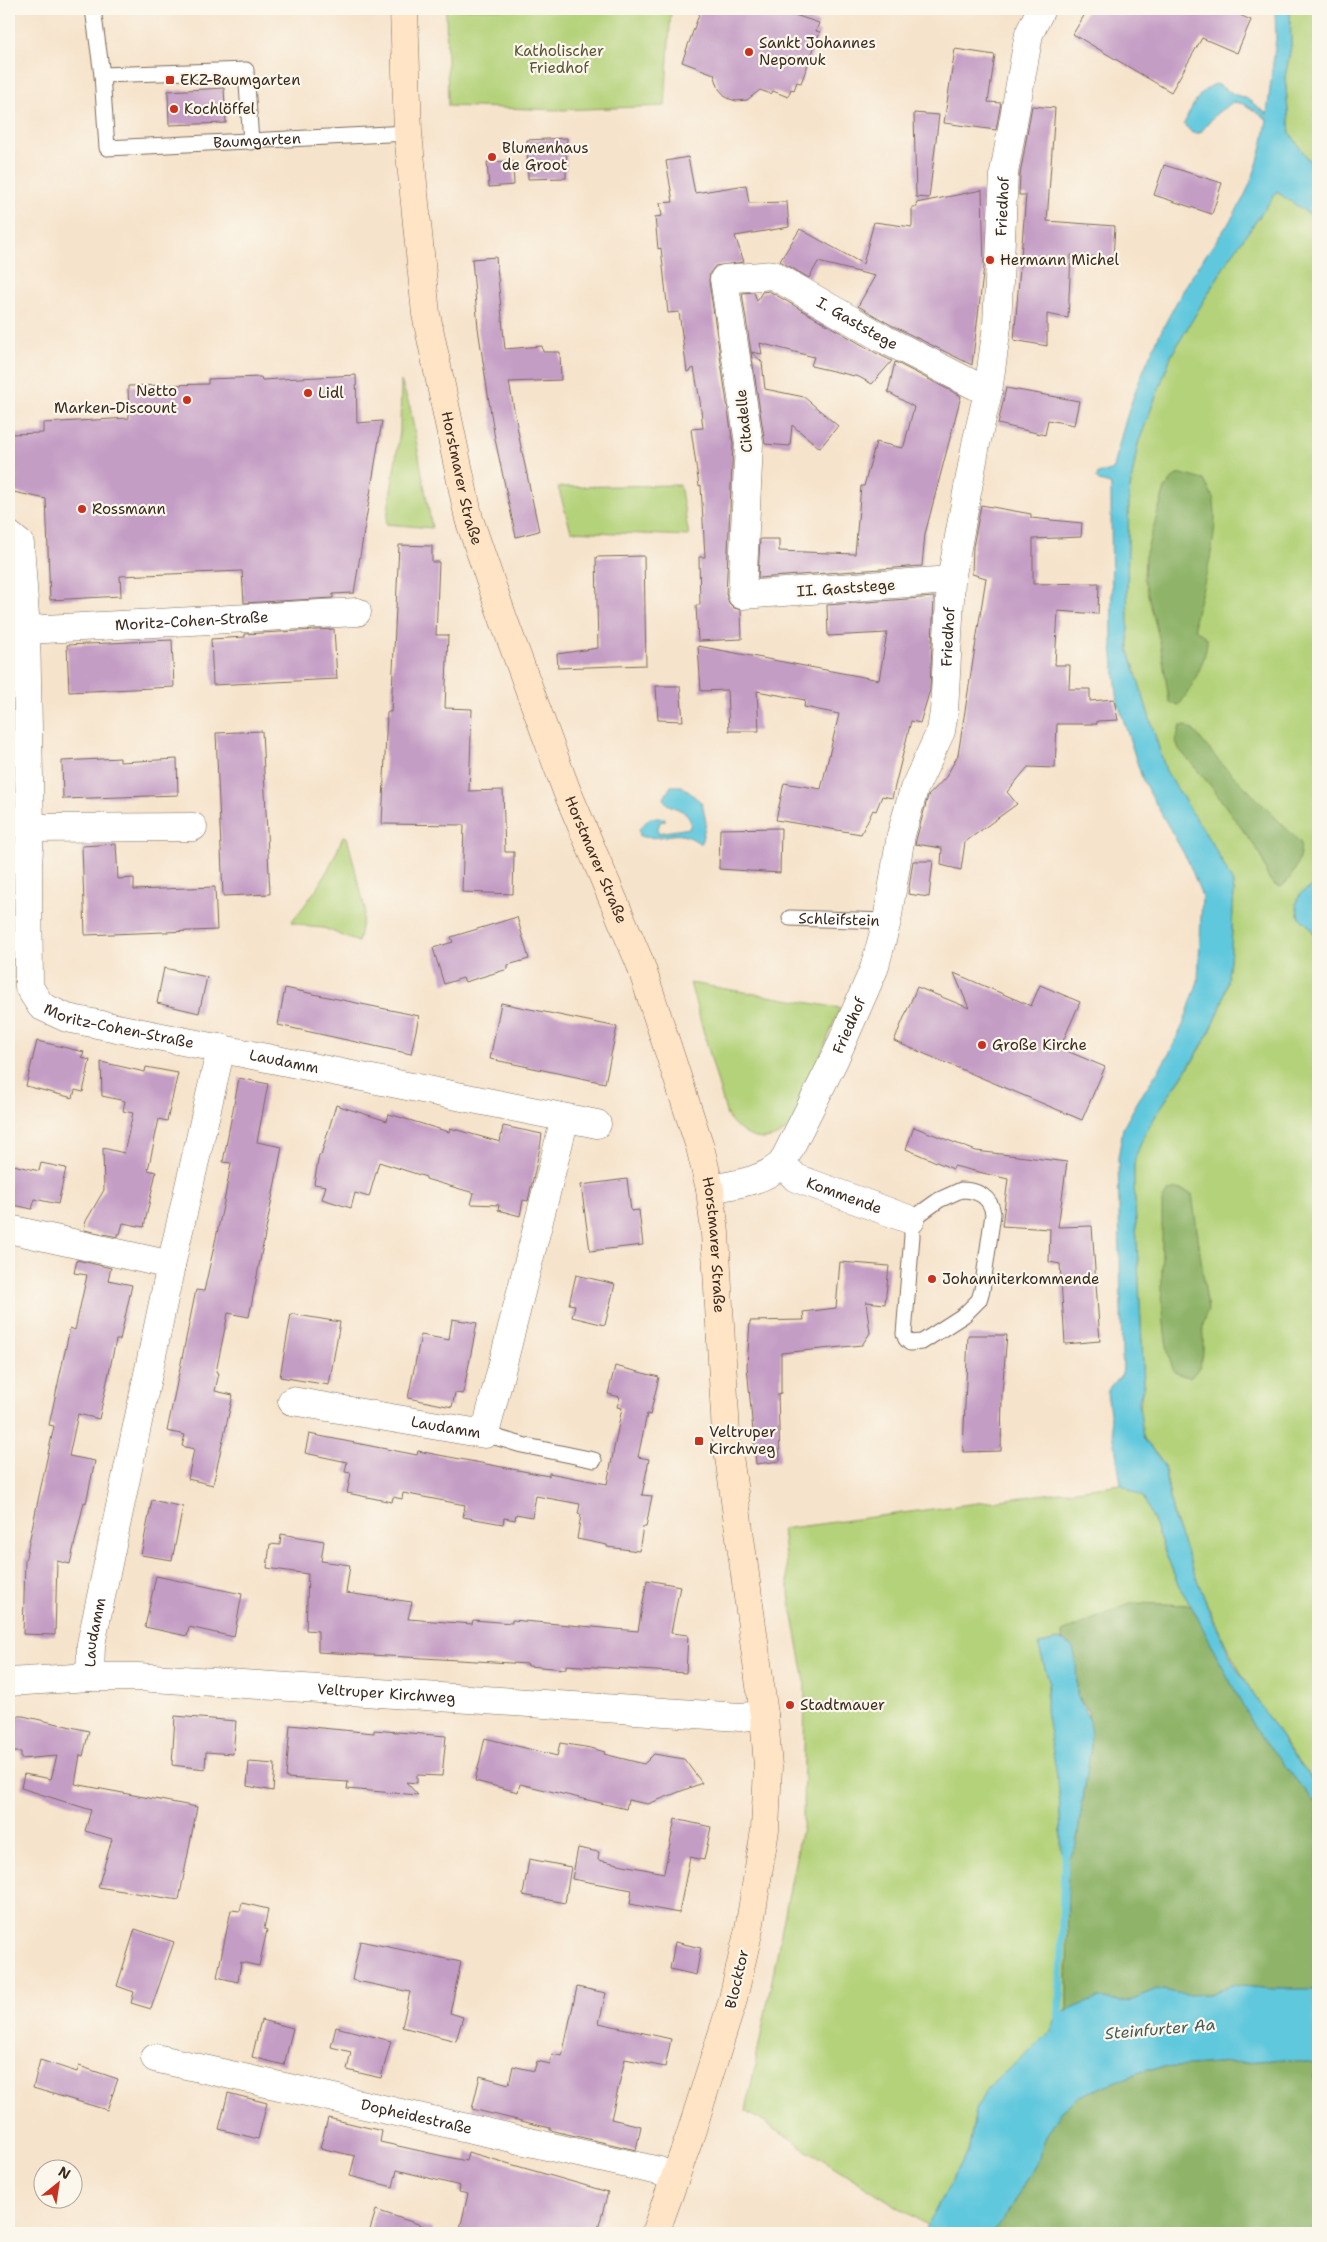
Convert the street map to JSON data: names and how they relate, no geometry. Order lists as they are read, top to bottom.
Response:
{
  "streets": {
    "main road": ["Horstmarer Straße", "Blocktor"],
    "street": [
      "Friedhof",
      "I. Gaststege",
      "Citadelle",
      "II. Gaststege",
      "Moritz-Cohen-Straße",
      "Laudamm",
      "Kommende",
      "Veltruper Kirchweg",
      "Dopheidestraße"
    ],
    "lane": ["Baumgarten", "Schleifstein"]
  },
  "crossings": [
    ["Baumgarten", "Horstmarer Straße"],
    ["Friedhof", "I. Gaststege"],
    ["Friedhof", "II. Gaststege"],
    ["Friedhof", "Schleifstein"],
    ["Friedhof", "Kommende"],
    ["I. Gaststege", "Citadelle"],
    ["Citadelle", "II. Gaststege"],
    ["Horstmarer Straße", "Veltruper Kirchweg"],
    ["Horstmarer Straße", "Blocktor"],
    ["Moritz-Cohen-Straße", "Laudamm"],
    ["Laudamm", "Veltruper Kirchweg"],
    ["Veltruper Kirchweg", "Blocktor"],
    ["Blocktor", "Dopheidestraße"]
  ],
  "water": ["Steinfurter Aa"],
  "parks": ["Katholischer Friedhof"],
  "places": {
    "other": [
      "Sankt Johannes Nepomuk",
      "Kochlöffel",
      "Blumenhaus de Groot",
      "Hermann Michel",
      "Lidl",
      "Netto Marken-Discount",
      "Rossmann",
      "Große Kirche",
      "Johanniterkommende",
      "Stadtmauer"
    ],
    "transit": ["EKZ-Baumgarten", "Veltruper Kirchweg"]
  },
  "north": "top right"
}
